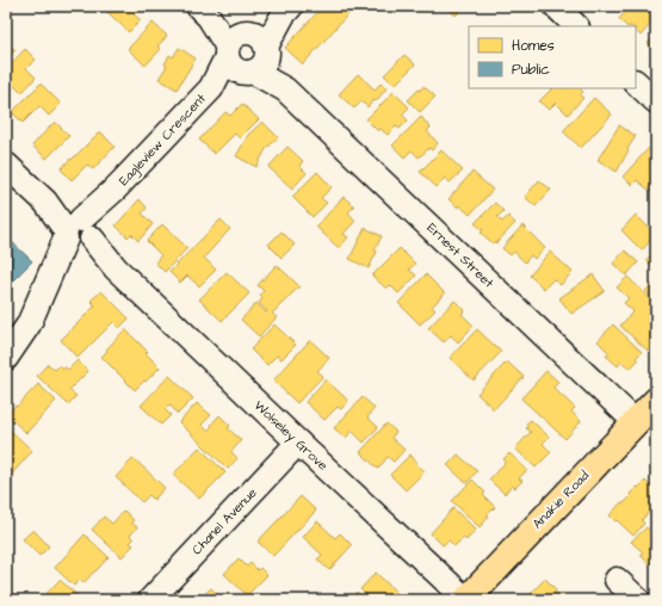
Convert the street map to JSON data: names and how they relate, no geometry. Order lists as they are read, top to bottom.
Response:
{
  "streets": {
    "main road": ["Anakie Road"],
    "street": [
      "Eagleview Crescent",
      "Ernest Street",
      "Wolseley Grove",
      "Chanel Avenue"
    ]
  },
  "crossings": [
    ["Eagleview Crescent", "Ernest Street"],
    ["Eagleview Crescent", "Wolseley Grove"],
    ["Ernest Street", "Anakie Road"],
    ["Wolseley Grove", "Anakie Road"],
    ["Wolseley Grove", "Chanel Avenue"]
  ],
  "legend": ["Homes", "Public"]
}
